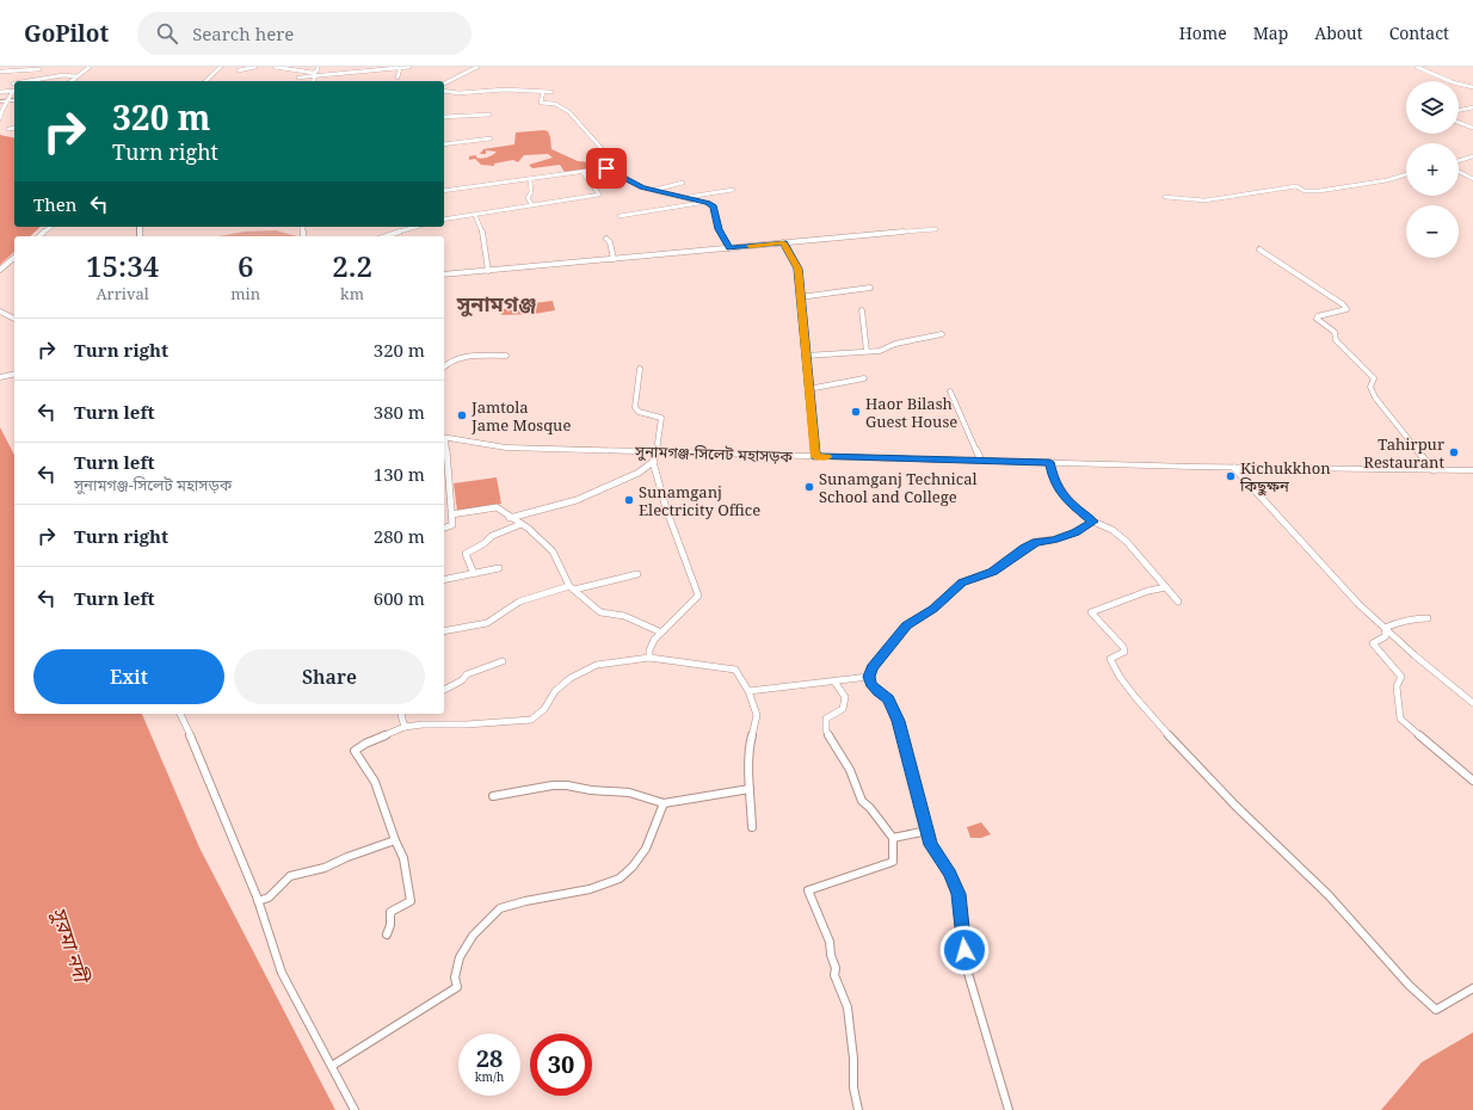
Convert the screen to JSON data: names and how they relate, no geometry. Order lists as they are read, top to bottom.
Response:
{
  "streets": {
    "main road": ["সুনামগঞ্জ-সিলেট মহাসড়ক"]
  },
  "districts": ["সুনামগঞ্জ"],
  "water": ["সুরমা নদী"],
  "places": [
    "Haor Bilash Guest House",
    "Jamtola Jame Mosque",
    "Tahirpur Restaurant",
    "Kichukkhon কিছুক্ষন",
    "Sunamganj Technical School and College",
    "Sunamganj Electricity Office"
  ],
  "page": {
    "header": "GoPilot",
    "search": "Search here",
    "nav": [
      "Home",
      "Map",
      "About",
      "Contact"
    ],
    "map_buttons": ["+", "−"],
    "turn": ["320 m", "Turn right"],
    "then": "Then",
    "eta": [
      "15:34",
      "Arrival",
      "6",
      "min",
      "2.2",
      "km"
    ],
    "list": [
      {
        "name": "Turn right",
        "value": "320 m"
      },
      {
        "name": "Turn left",
        "value": "380 m"
      },
      {
        "name": "Turn left",
        "note": "সুনামগঞ্জ-সিলেট মহাসড়ক",
        "value": "130 m"
      },
      {
        "name": "Turn right",
        "value": "280 m"
      },
      {
        "name": "Turn left",
        "value": "600 m"
      }
    ],
    "buttons": ["Exit", "Share"],
    "speed": "28 km/h",
    "limit": "30"
  }
}
